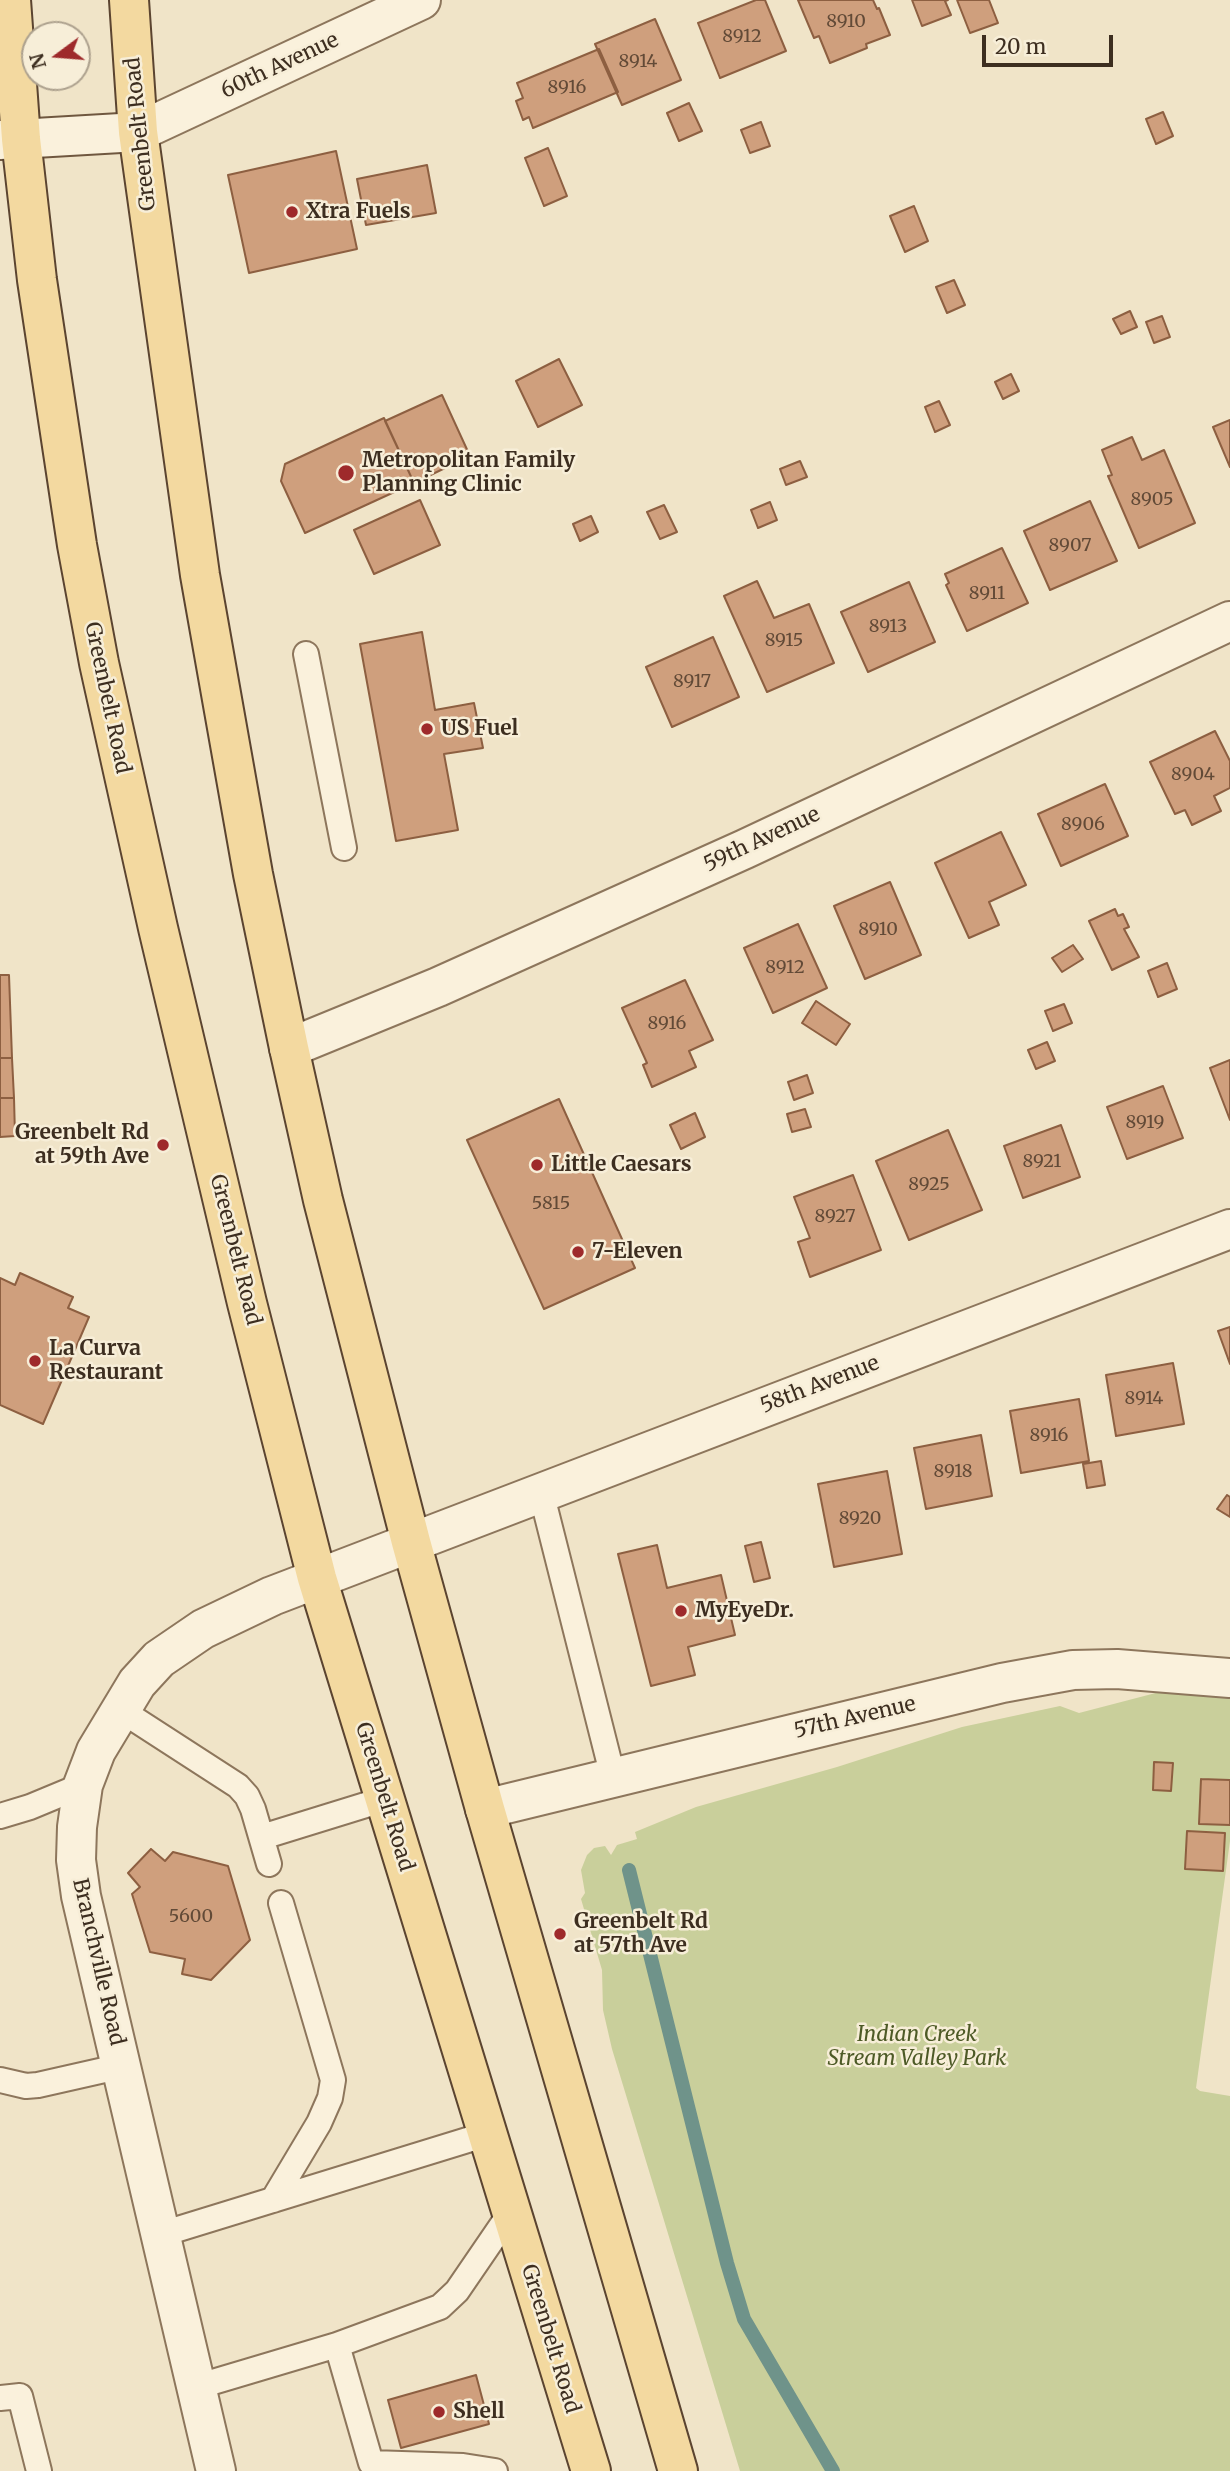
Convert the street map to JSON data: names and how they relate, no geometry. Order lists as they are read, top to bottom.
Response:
{
  "streets": {
    "main road": ["Greenbelt Road"],
    "street": [
      "60th Avenue",
      "59th Avenue",
      "58th Avenue",
      "57th Avenue",
      "Branchville Road"
    ]
  },
  "crossings": [
    ["60th Avenue", "Greenbelt Road"],
    ["Greenbelt Road", "59th Avenue"],
    ["Greenbelt Road", "58th Avenue"],
    ["Greenbelt Road", "57th Avenue"],
    ["Greenbelt Road", "Branchville Road"],
    ["58th Avenue", "Branchville Road"]
  ],
  "parks": ["Indian Creek Stream Valley Park"],
  "places": [
    "Xtra Fuels",
    "Metropolitan Family Planning Clinic",
    "US Fuel",
    "Greenbelt Rd at 59th Ave",
    "Little Caesars",
    "7-Eleven",
    "La Curva Restaurant",
    "MyEyeDr.",
    "Greenbelt Rd at 57th Ave",
    "Shell"
  ],
  "house_numbers": [
    "8910",
    "8912",
    "8914",
    "8916",
    "8905",
    "8907",
    "8911",
    "8913",
    "8915",
    "8917",
    "8904",
    "8906",
    "8910",
    "8912",
    "8916",
    "8919",
    "8921",
    "8925",
    "5815",
    "8927",
    "8914",
    "8916",
    "8918",
    "8920",
    "5600"
  ],
  "scale_bar": "20 m",
  "north": "left"
}
